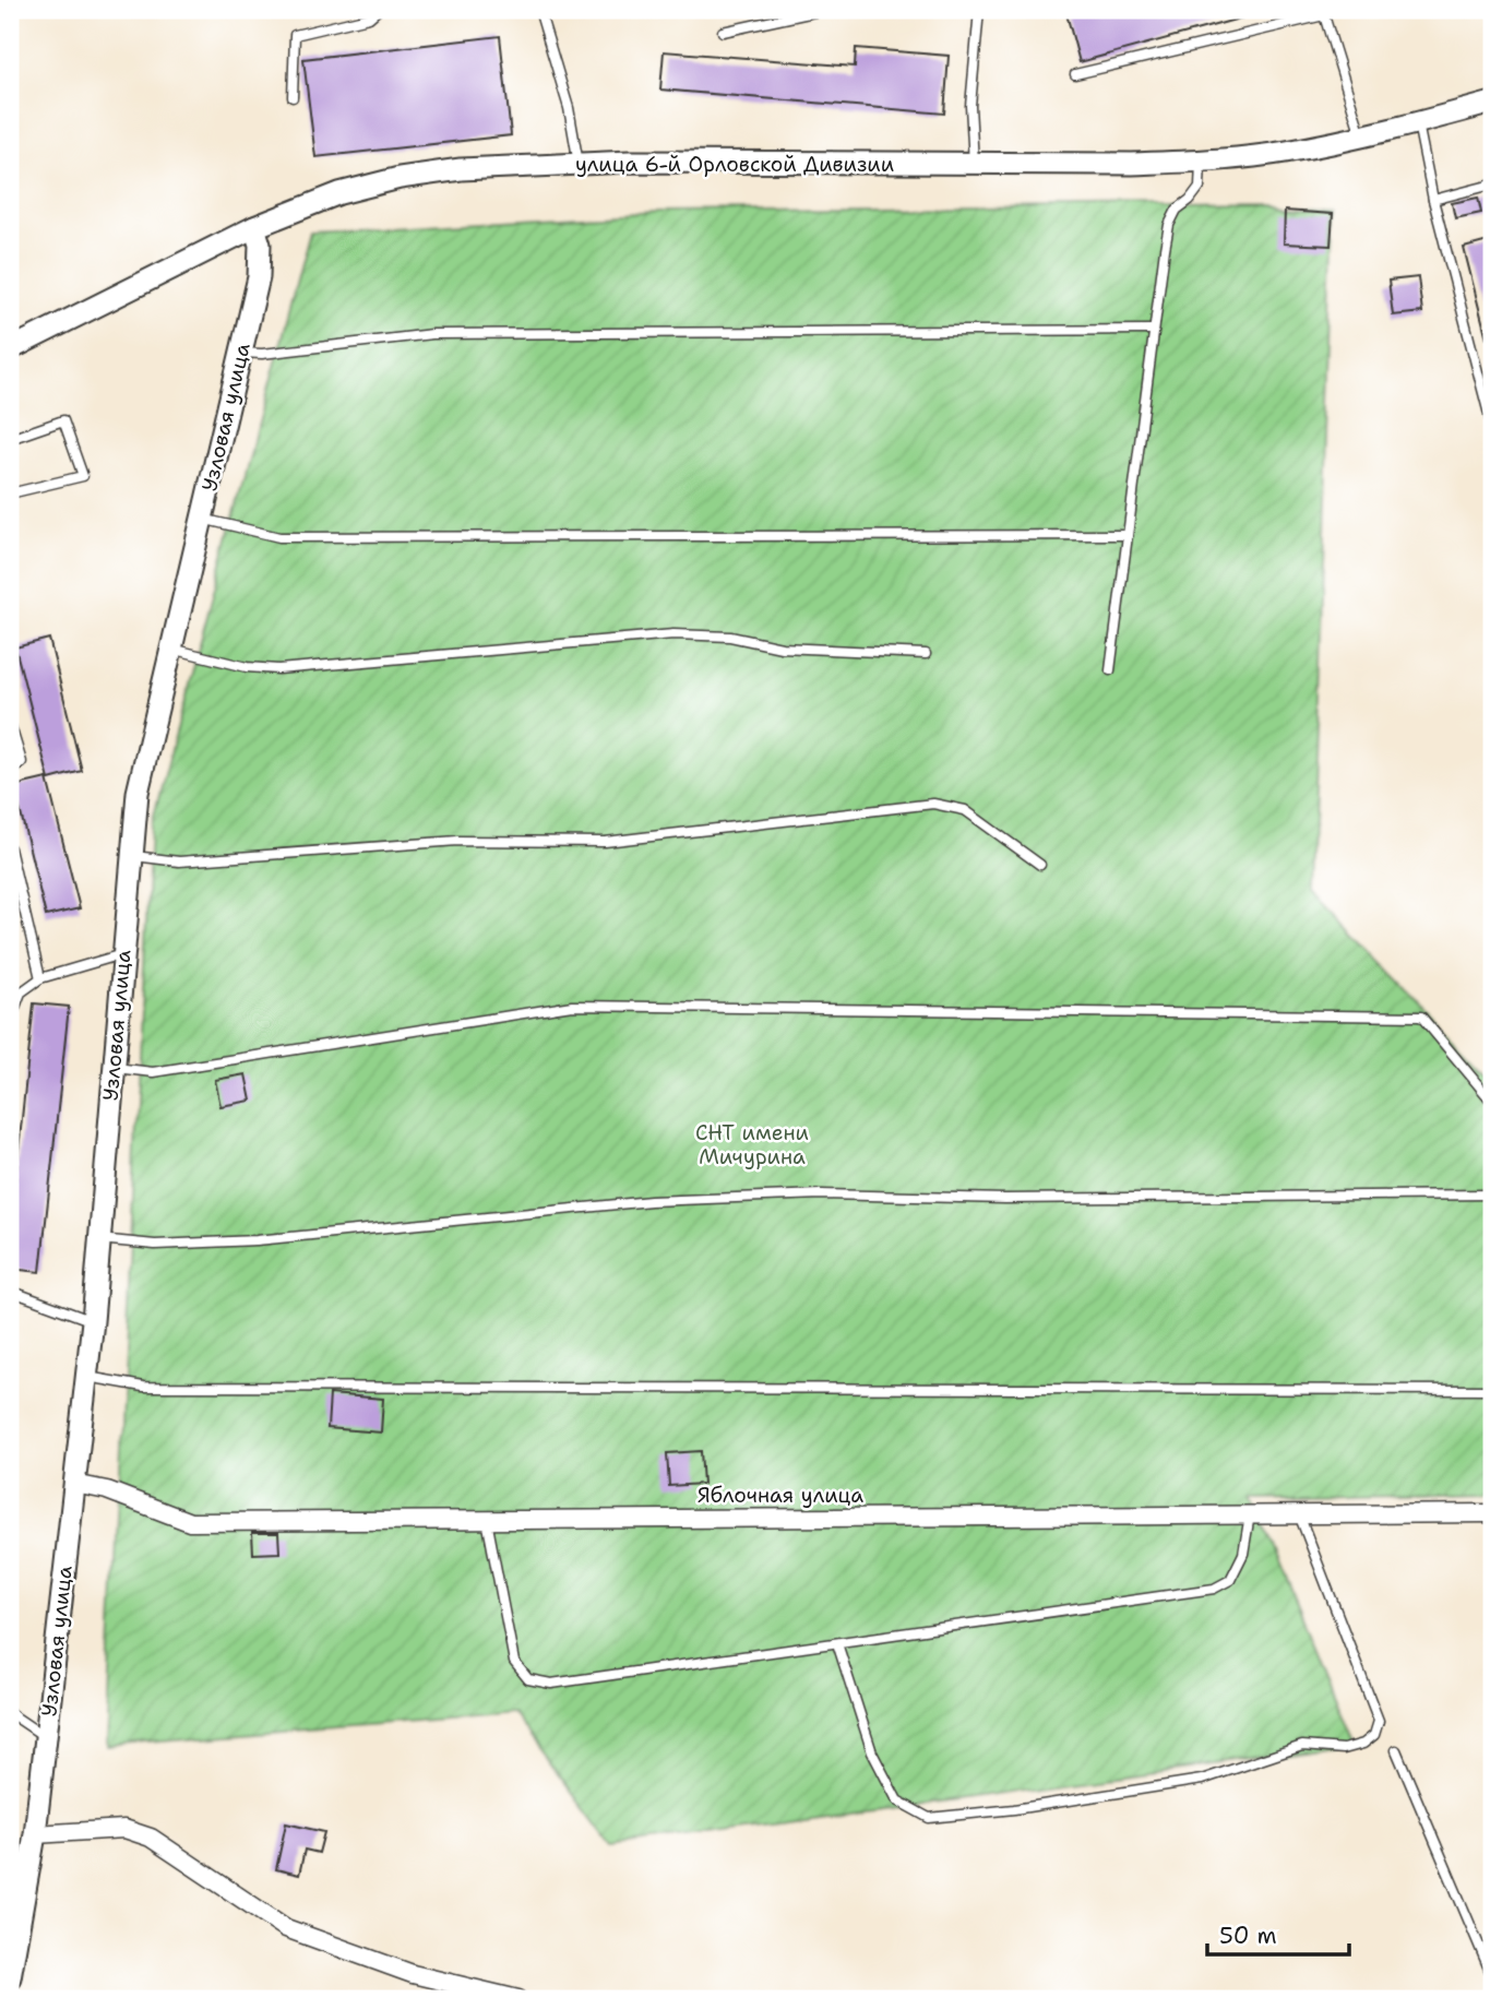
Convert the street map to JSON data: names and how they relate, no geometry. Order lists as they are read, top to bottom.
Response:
{
  "streets": {
    "street": ["улица 6-й Орловской Дивизии", "Узловая улица", "Яблочная улица"]
  },
  "crossings": [
    ["улица 6-й Орловской Дивизии", "Узловая улица"],
    ["Узловая улица", "Яблочная улица"]
  ],
  "parks": ["СНТ имени Мичурина"],
  "scale_bar": "50 m"
}
